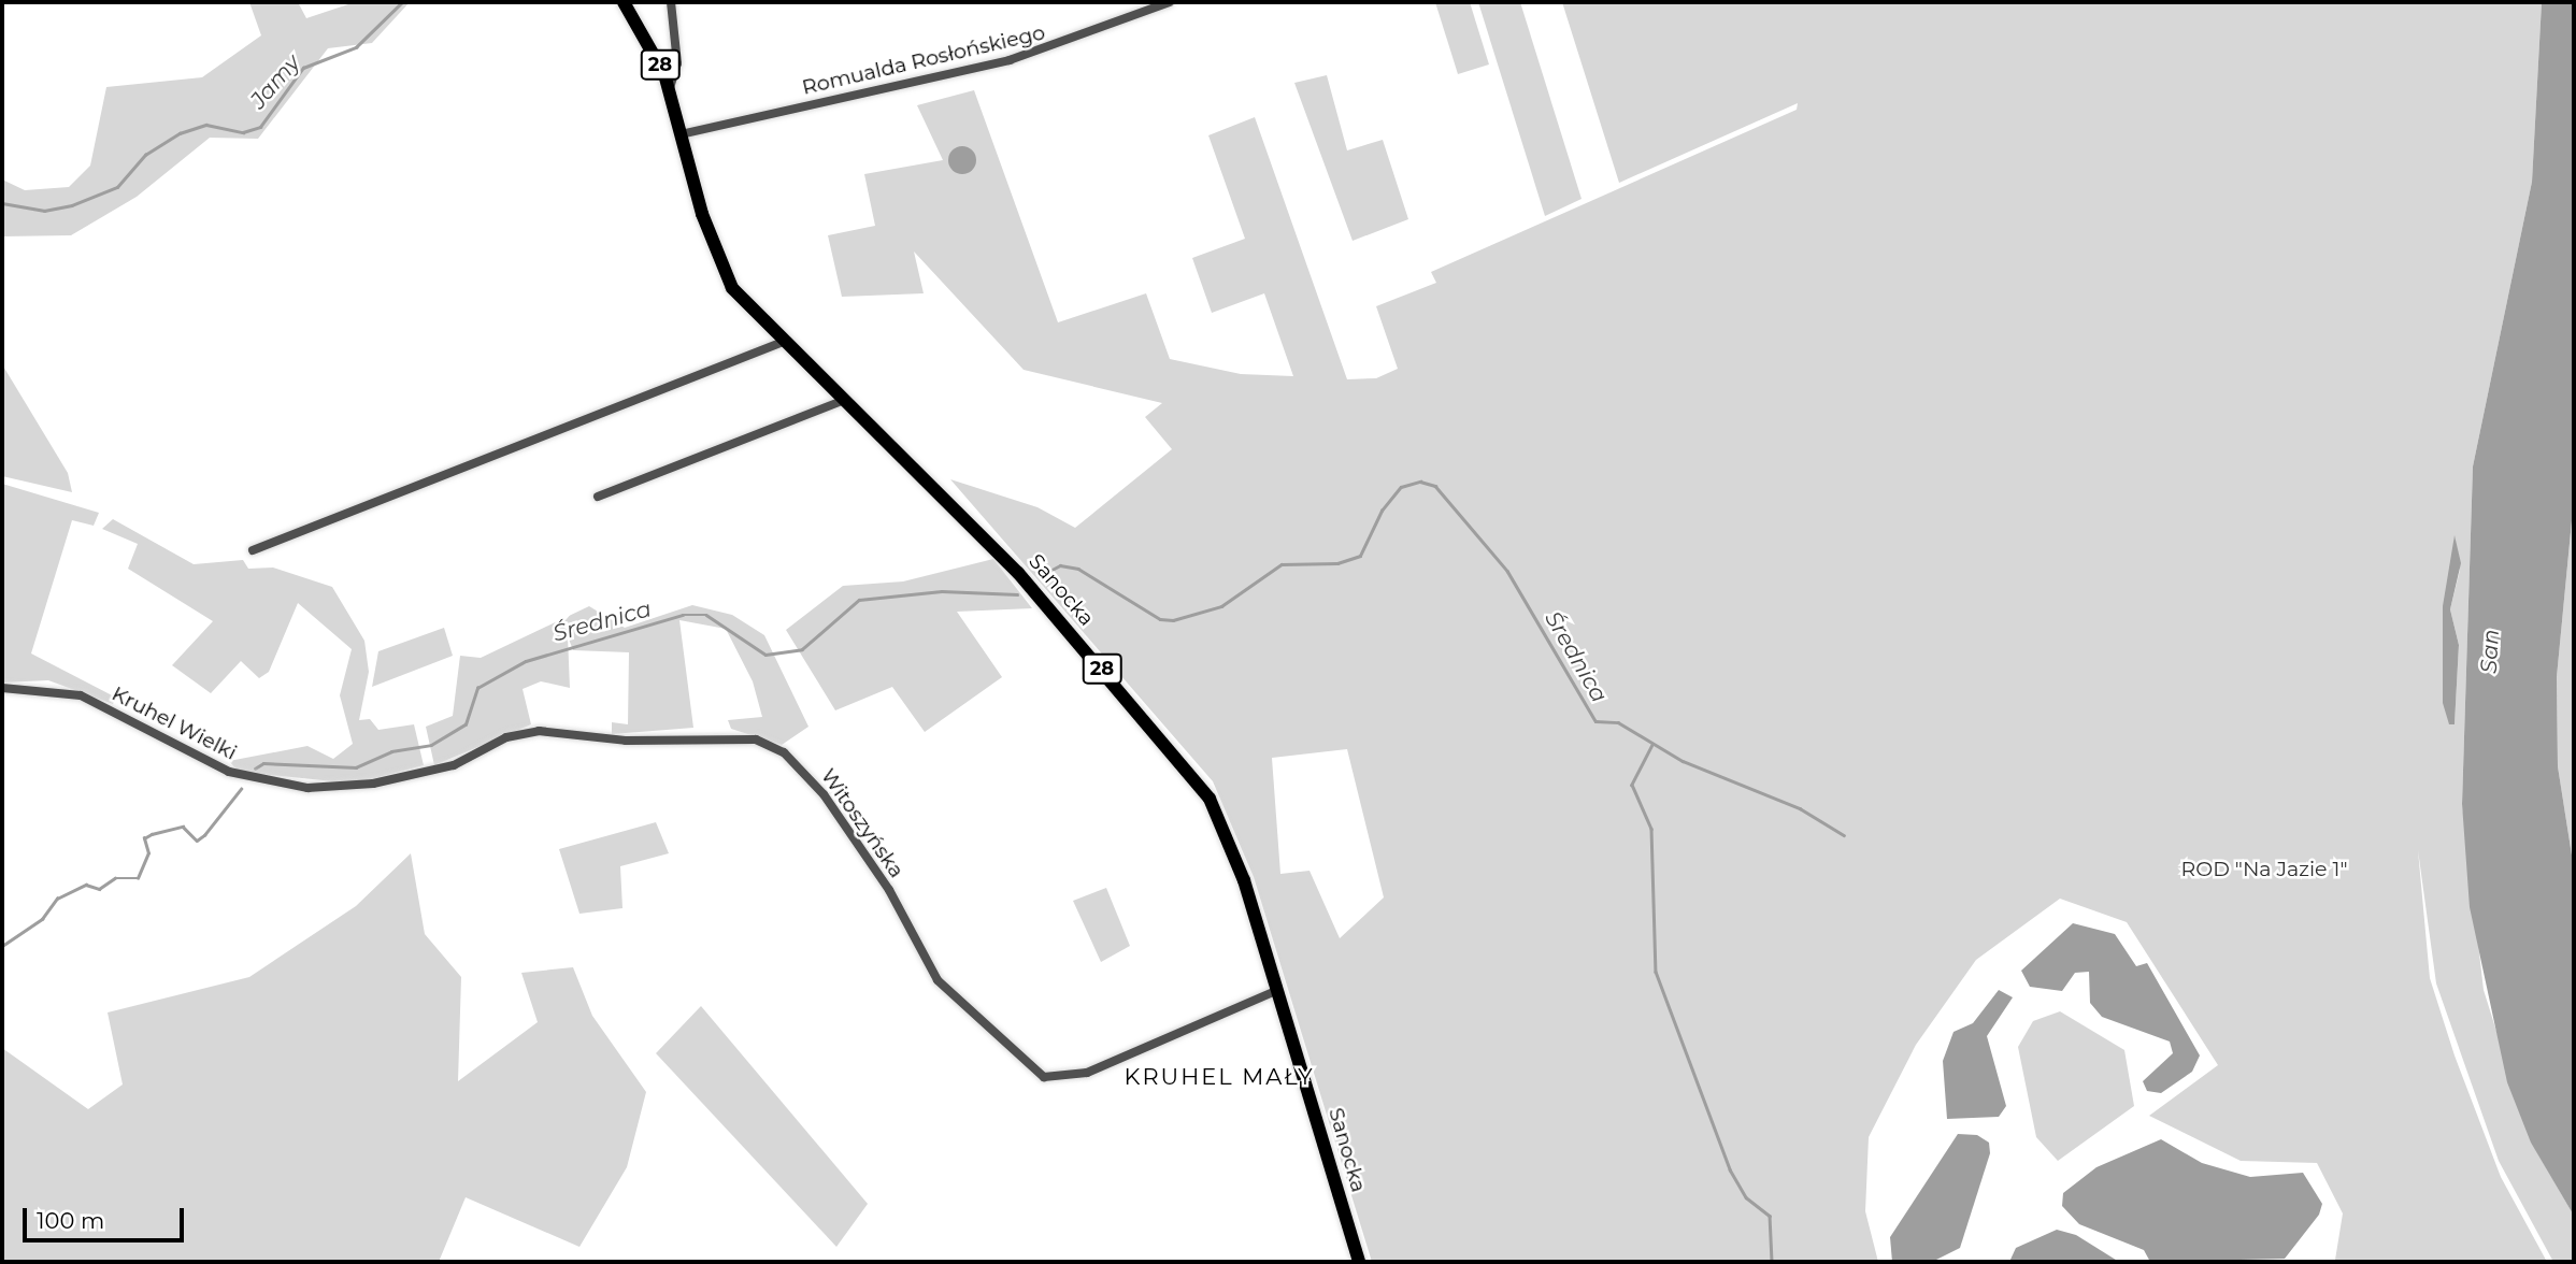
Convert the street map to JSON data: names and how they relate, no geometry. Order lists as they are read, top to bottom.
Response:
{
  "streets": {
    "main road": ["28", "Sanocka"],
    "street": ["Romualda Rosłońskiego", "Kruhel Wielki", "Witoszyńska"]
  },
  "crossings": [
    ["Romualda Rosłońskiego", "28"],
    ["Romualda Rosłońskiego", "Sanocka"],
    ["28", "Sanocka"],
    ["Sanocka", "Witoszyńska"],
    ["Kruhel Wielki", "Witoszyńska"]
  ],
  "districts": ["KRUHEL MAŁY"],
  "water": ["Jamy", "Średnica", "San"],
  "parks": ["ROD \"Na Jazie 1\""],
  "scale_bar": "100 m"
}
